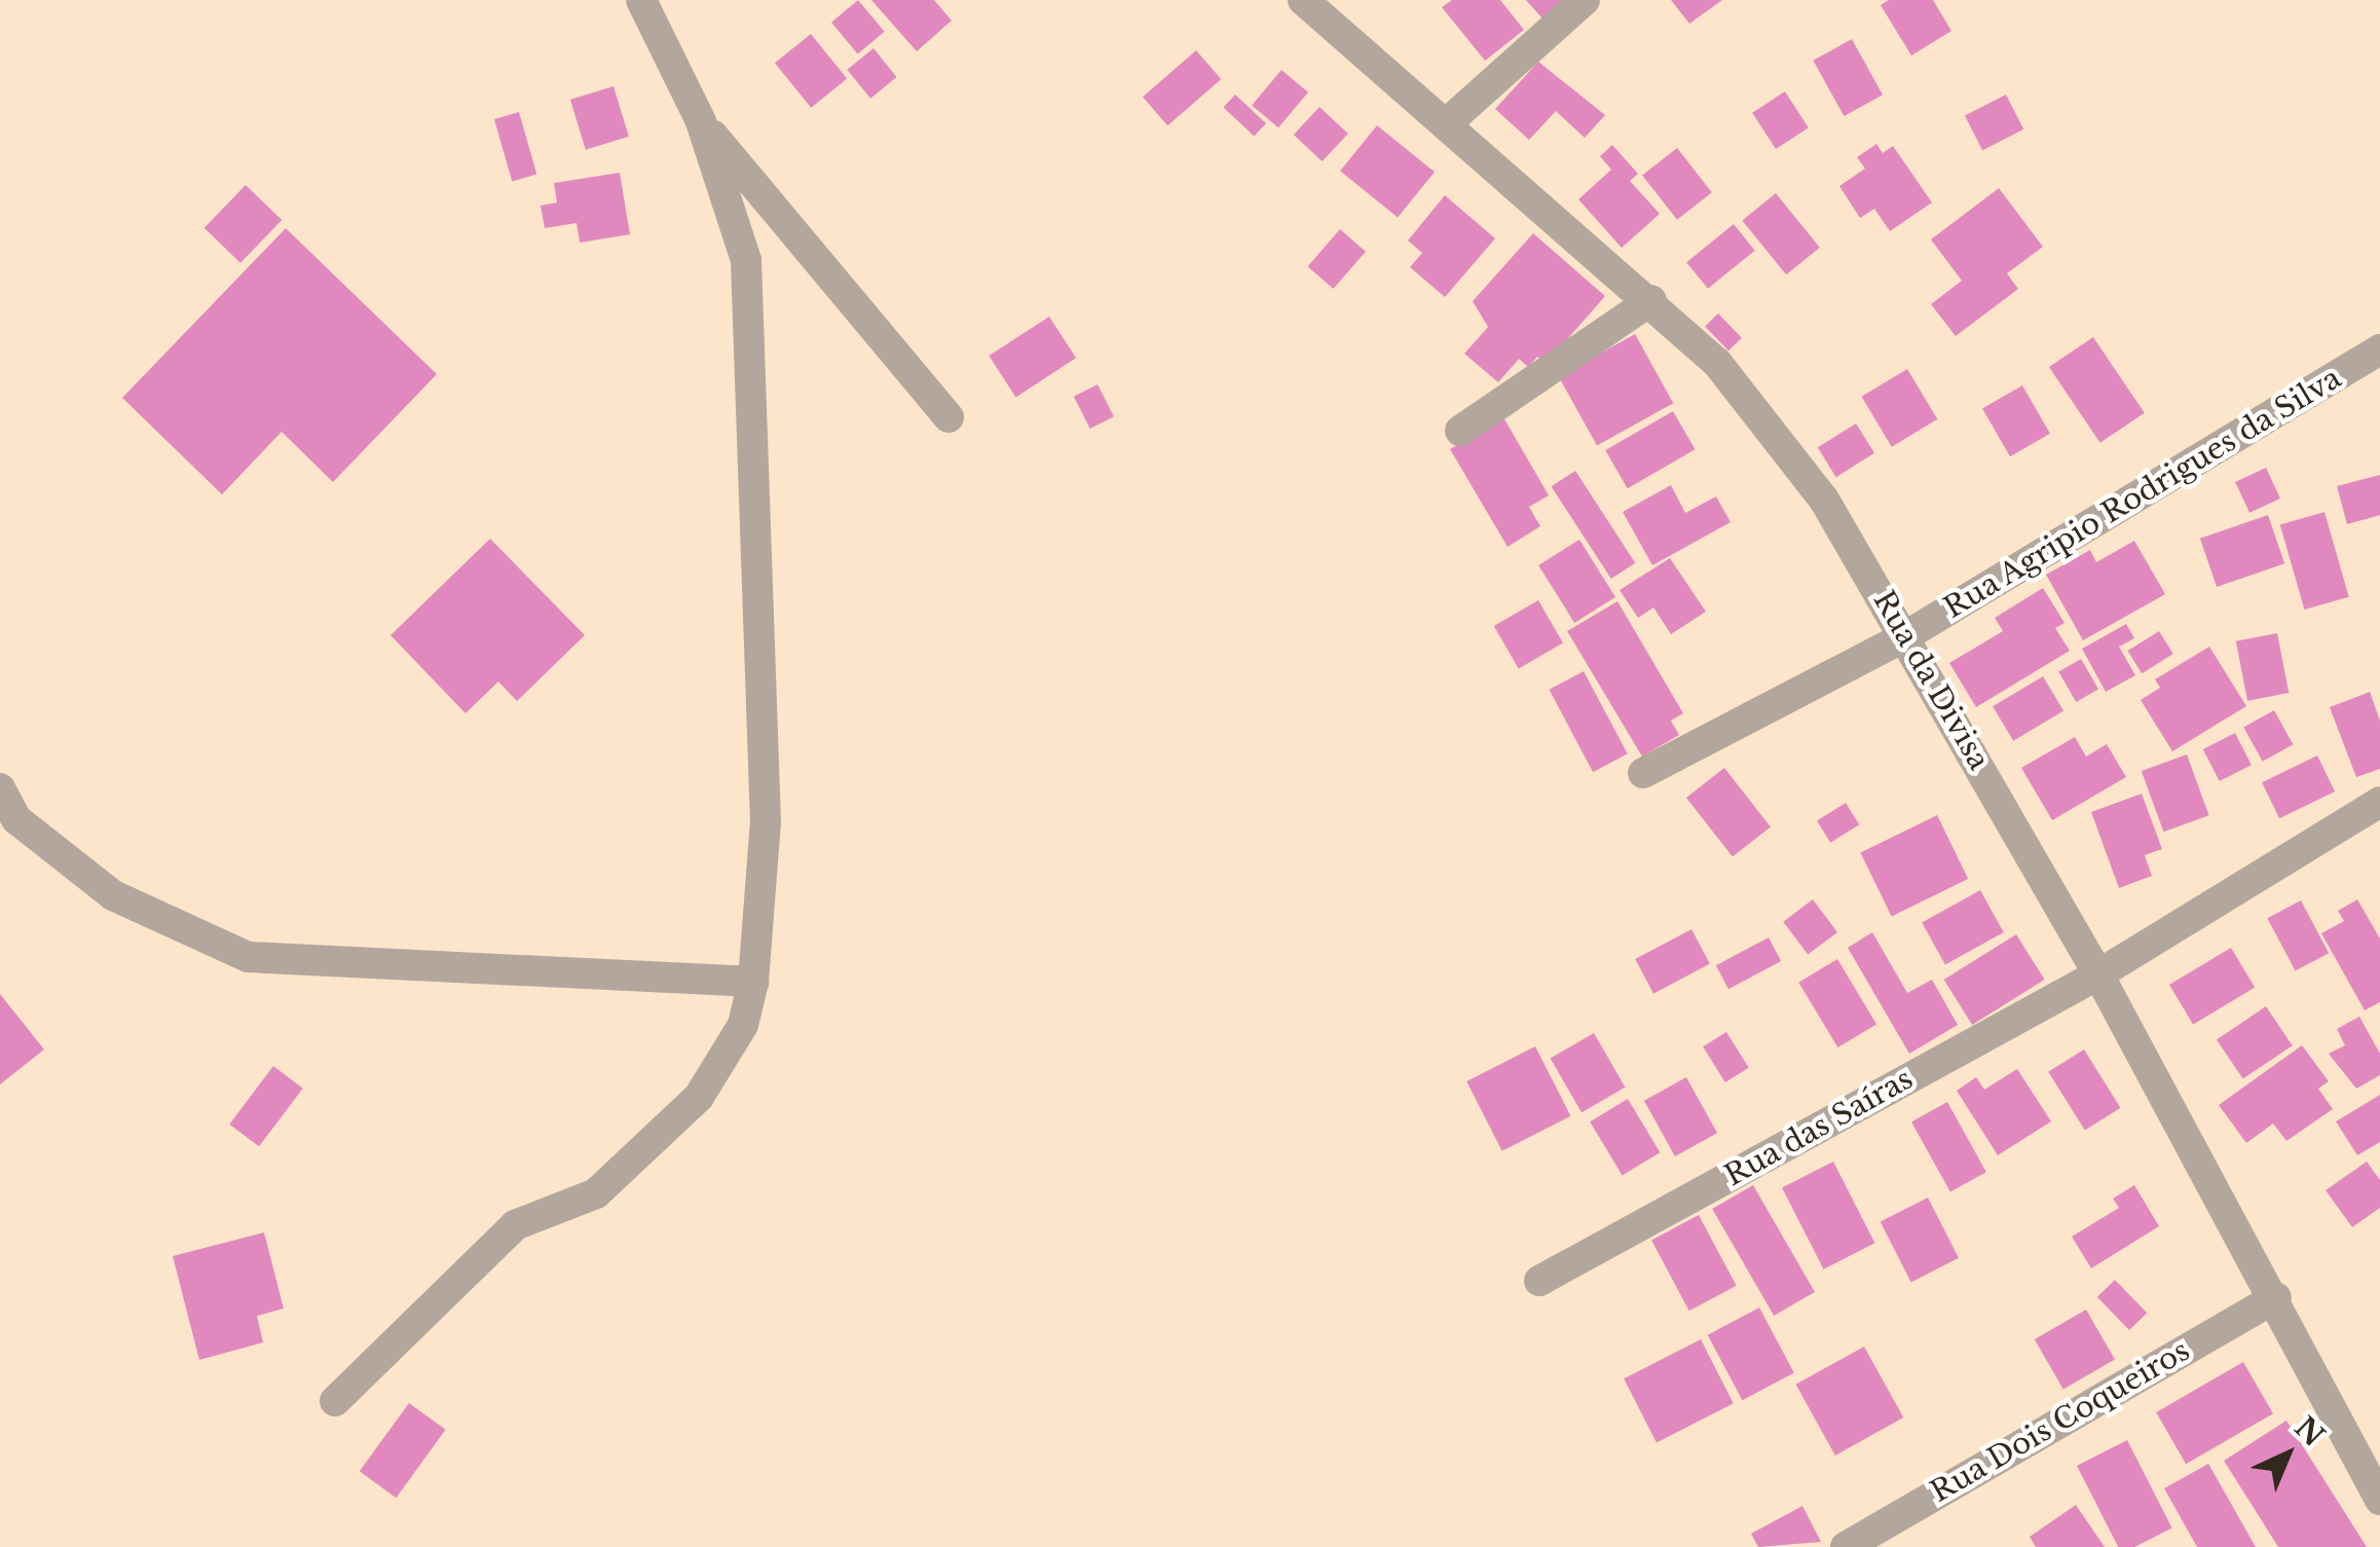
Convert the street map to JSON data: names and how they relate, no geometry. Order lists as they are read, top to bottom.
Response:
{
  "streets": {
    "street": [
      "Rua Agripio Rodrigues da Silva",
      "Rua da Divisa",
      "Rua das Saíras",
      "Rua Dois Coqueiros"
    ]
  },
  "crossings": [
    ["Rua Agripio Rodrigues da Silva", "Rua da Divisa"],
    ["Rua da Divisa", "Rua das Saíras"],
    ["Rua da Divisa", "Rua Dois Coqueiros"]
  ],
  "north": "top right"
}
